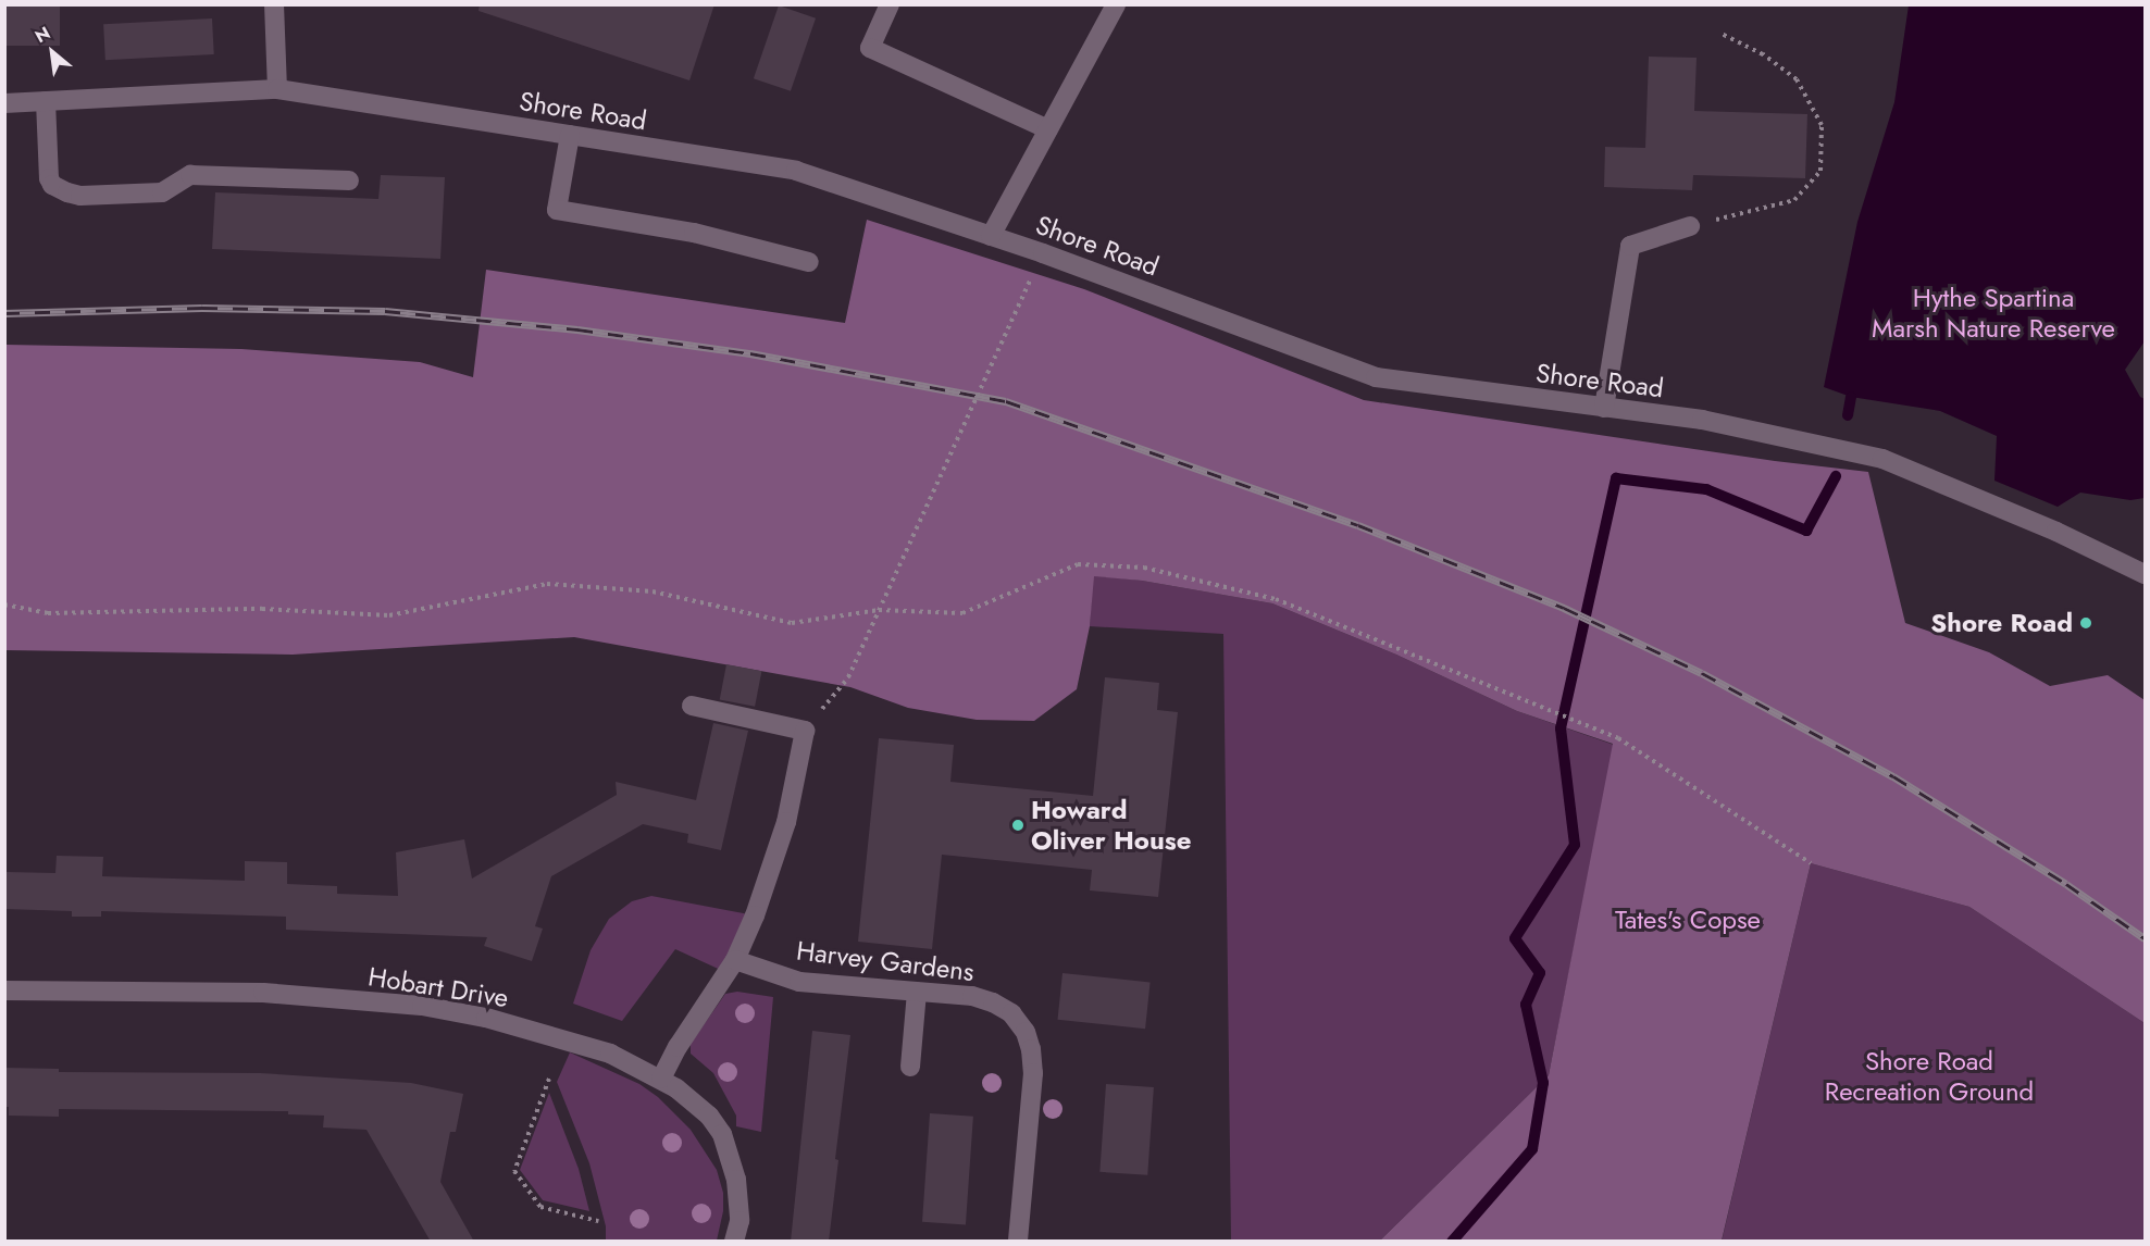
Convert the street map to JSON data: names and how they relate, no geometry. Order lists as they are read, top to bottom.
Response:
{
  "streets": {
    "street": ["Shore Road", "Harvey Gardens", "Hobart Drive"]
  },
  "parks": ["Hythe Spartina Marsh Nature Reserve", "Tates's Copse", "Shore Road Recreation Ground"],
  "places": ["Shore Road", "Howard Oliver House"],
  "north": "top left"
}
